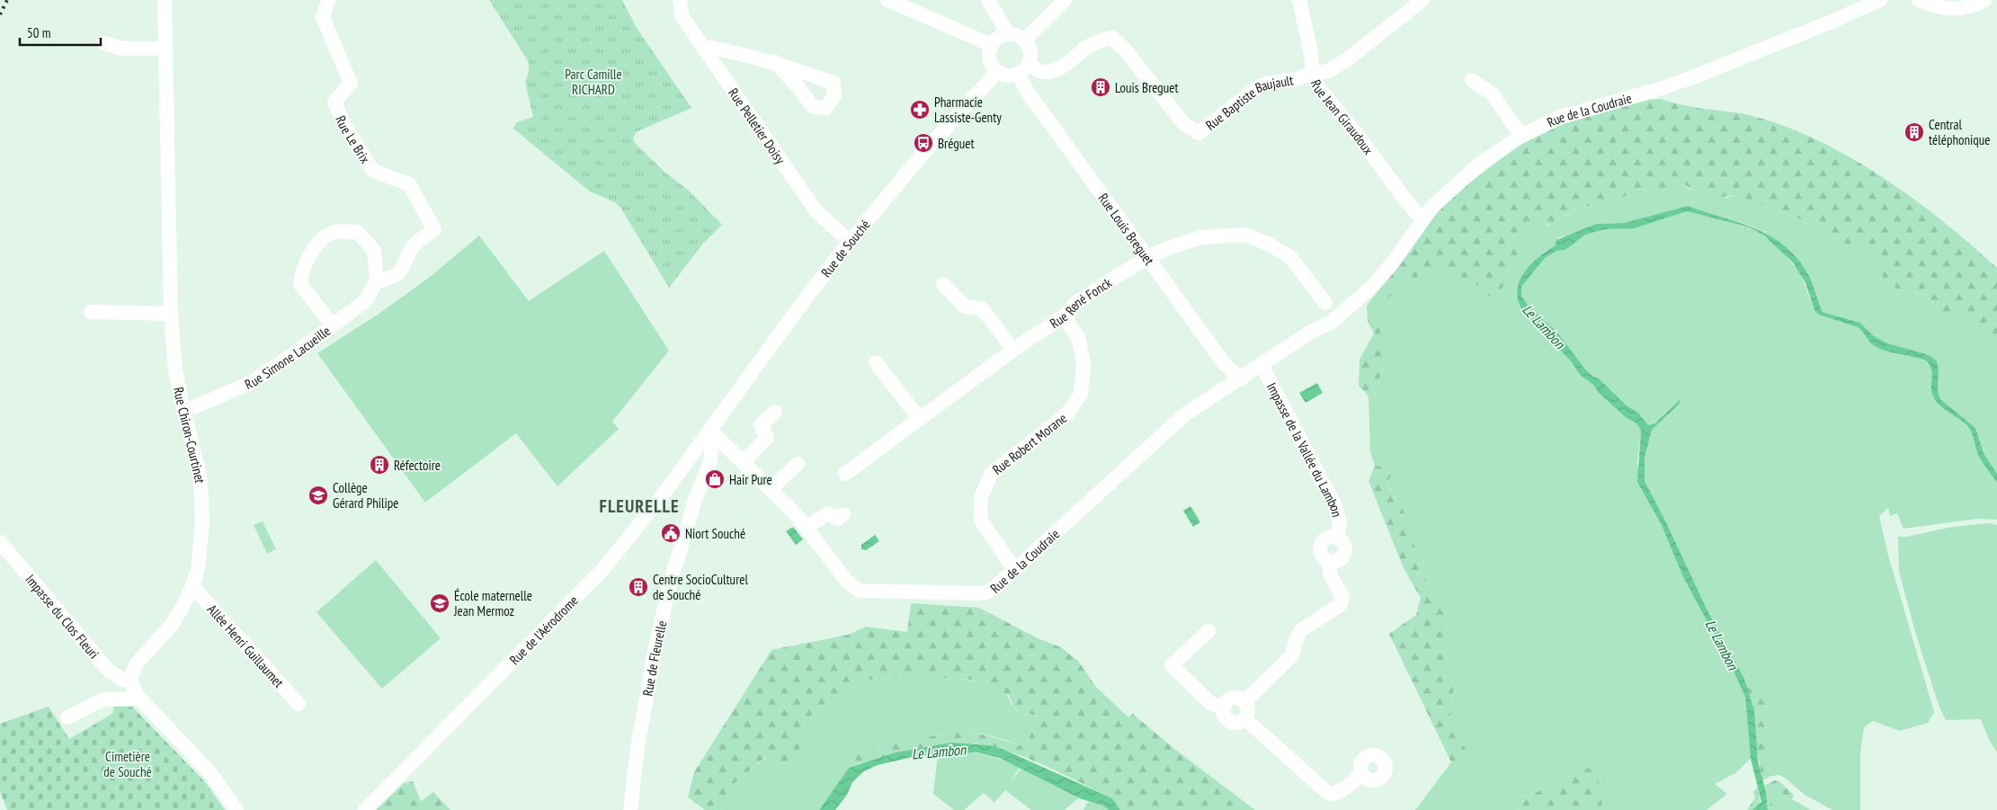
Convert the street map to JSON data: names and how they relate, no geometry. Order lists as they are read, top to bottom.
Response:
{
  "streets": {
    "street": [
      "Rue Baptiste Baujault",
      "Rue de la Coudraie",
      "Rue Jean Giraudoux",
      "Rue Pelletier Doisy",
      "Rue Le Brix",
      "Rue Louis Breguet",
      "Rue de Souché",
      "Rue René Fonck",
      "Rue Simone Lacueille",
      "Rue Chiron-Courtinet",
      "Rue Robert Morane",
      "Impasse de la Vallée du Lambon",
      "Impasse du Clos Fleuri",
      "Rue de l'Aérodrome",
      "Allée Henri Guillaumet",
      "Rue de Fleurelle"
    ]
  },
  "crossings": [
    ["Rue Baptiste Baujault", "Rue Jean Giraudoux"],
    ["Rue Baptiste Baujault", "Rue Louis Breguet"],
    ["Rue Baptiste Baujault", "Rue de Souché"],
    ["Rue de la Coudraie", "Rue Jean Giraudoux"],
    ["Rue de la Coudraie", "Rue Louis Breguet"],
    ["Rue de la Coudraie", "Rue de Souché"],
    ["Rue de la Coudraie", "Rue René Fonck"],
    ["Rue de la Coudraie", "Rue Robert Morane"],
    ["Rue de la Coudraie", "Impasse de la Vallée du Lambon"],
    ["Rue de la Coudraie", "Rue de l'Aérodrome"],
    ["Rue de la Coudraie", "Rue de Fleurelle"],
    ["Rue Pelletier Doisy", "Rue de Souché"],
    ["Rue Le Brix", "Rue Simone Lacueille"],
    ["Rue Louis Breguet", "Rue de Souché"],
    ["Rue Louis Breguet", "Rue René Fonck"],
    ["Rue de Souché", "Rue de l'Aérodrome"],
    ["Rue de Souché", "Rue de Fleurelle"],
    ["Rue René Fonck", "Rue Robert Morane"],
    ["Rue Simone Lacueille", "Rue Chiron-Courtinet"],
    ["Rue Chiron-Courtinet", "Impasse du Clos Fleuri"],
    ["Rue Chiron-Courtinet", "Allée Henri Guillaumet"],
    ["Rue de l'Aérodrome", "Rue de Fleurelle"]
  ],
  "districts": ["FLEURELLE"],
  "water": ["Le Lambon"],
  "parks": ["Parc Camille RICHARD", "Cimetière de Souché"],
  "places": {
    "building": [
      "Louis Breguet",
      "Central téléphonique",
      "Réfectoire",
      "Centre SocioCulturel de Souché"
    ],
    "pharmacy": ["Pharmacie Lassiste-Genty"],
    "bus stop": ["Bréguet"],
    "shop": ["Hair Pure"],
    "school or university": ["Collège Gérard Philipe", "École maternelle Jean Mermoz"],
    "public building": ["Niort Souché"]
  },
  "scale_bar": "50 m"
}
